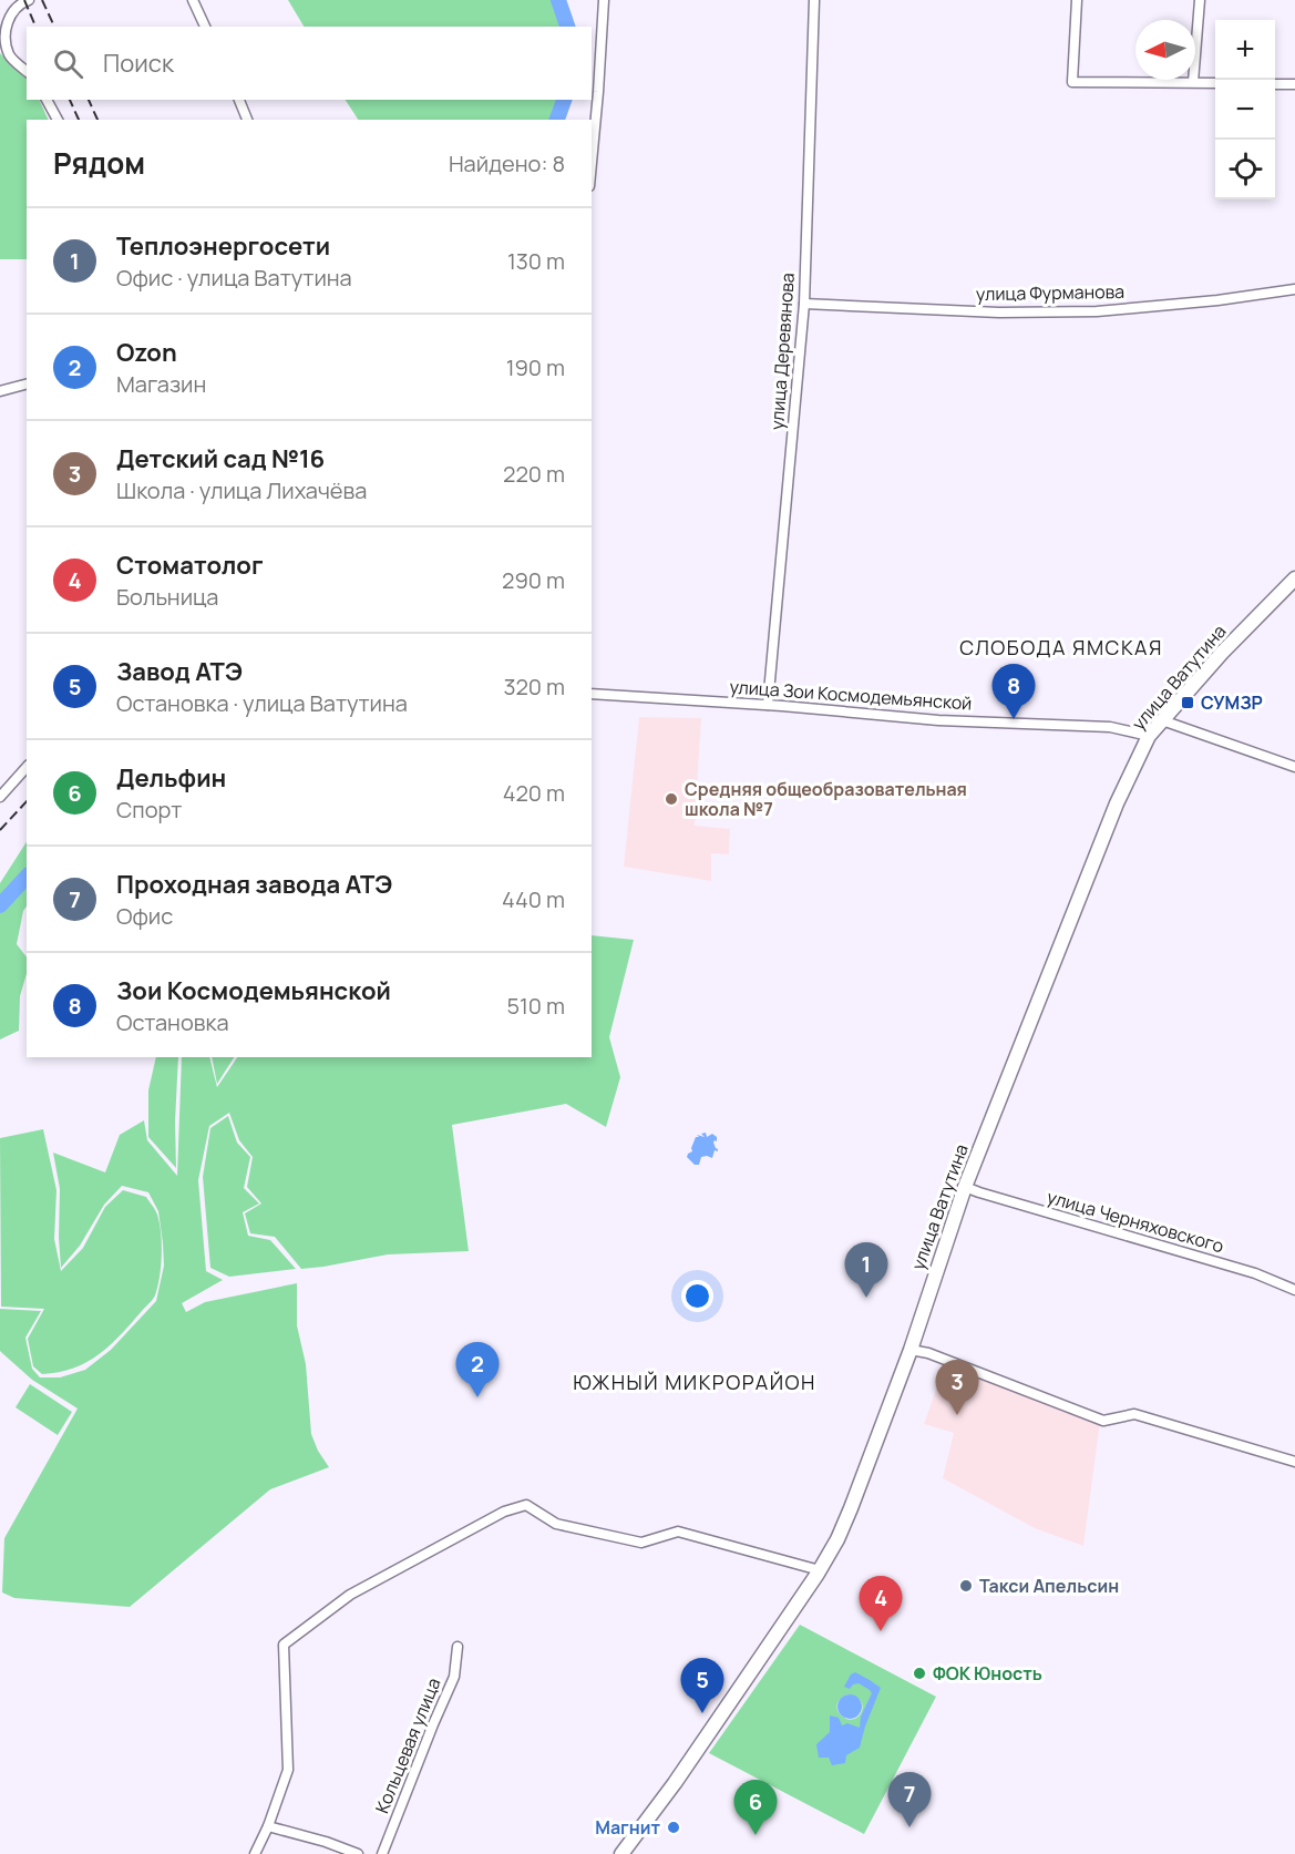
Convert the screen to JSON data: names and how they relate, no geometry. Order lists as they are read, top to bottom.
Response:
{
  "streets": {
    "main road": ["улица Ватутина"],
    "street": [
      "улица Фурманова",
      "улица Деревянова",
      "улица Зои Космодемьянской",
      "улица Черняховского",
      "Кольцевая улица"
    ]
  },
  "crossings": [
    ["улица Фурманова", "улица Деревянова"],
    ["улица Деревянова", "улица Зои Космодемьянской"],
    ["улица Ватутина", "улица Зои Космодемьянской"],
    ["улица Ватутина", "улица Черняховского"]
  ],
  "districts": ["СЛОБОДА ЯМСКАЯ", "ЮЖНЫЙ МИКРОРАЙОН"],
  "places": {
    "transit": ["СУМЗР"],
    "other": [
      "Средняя общеобразовательная школа №7",
      "Такси Апельсин",
      "ФОК Юность",
      "Магнит"
    ]
  },
  "north": "left",
  "page": {
    "map_buttons": ["+", "−"],
    "search": "Поиск",
    "heading": ["Рядом", "Найдено: 8"],
    "list": [
      {
        "mark": "1",
        "name": "Теплоэнергосети",
        "note": "Офис · улица Ватутина",
        "value": "130 m"
      },
      {
        "mark": "2",
        "name": "Ozon",
        "note": "Магазин",
        "value": "190 m"
      },
      {
        "mark": "3",
        "name": "Детский сад №16",
        "note": "Школа · улица Лихачёва",
        "value": "220 m"
      },
      {
        "mark": "4",
        "name": "Стоматолог",
        "note": "Больница",
        "value": "290 m"
      },
      {
        "mark": "5",
        "name": "Завод АТЭ",
        "note": "Остановка · улица Ватутина",
        "value": "320 m"
      },
      {
        "mark": "6",
        "name": "Дельфин",
        "note": "Спорт",
        "value": "420 m"
      },
      {
        "mark": "7",
        "name": "Проходная завода АТЭ",
        "note": "Офис",
        "value": "440 m"
      },
      {
        "mark": "8",
        "name": "Зои Космодемьянской",
        "note": "Остановка",
        "value": "510 m"
      }
    ],
    "pins": [
      "8",
      "1",
      "2",
      "3",
      "4",
      "5",
      "7",
      "6"
    ]
  }
}
